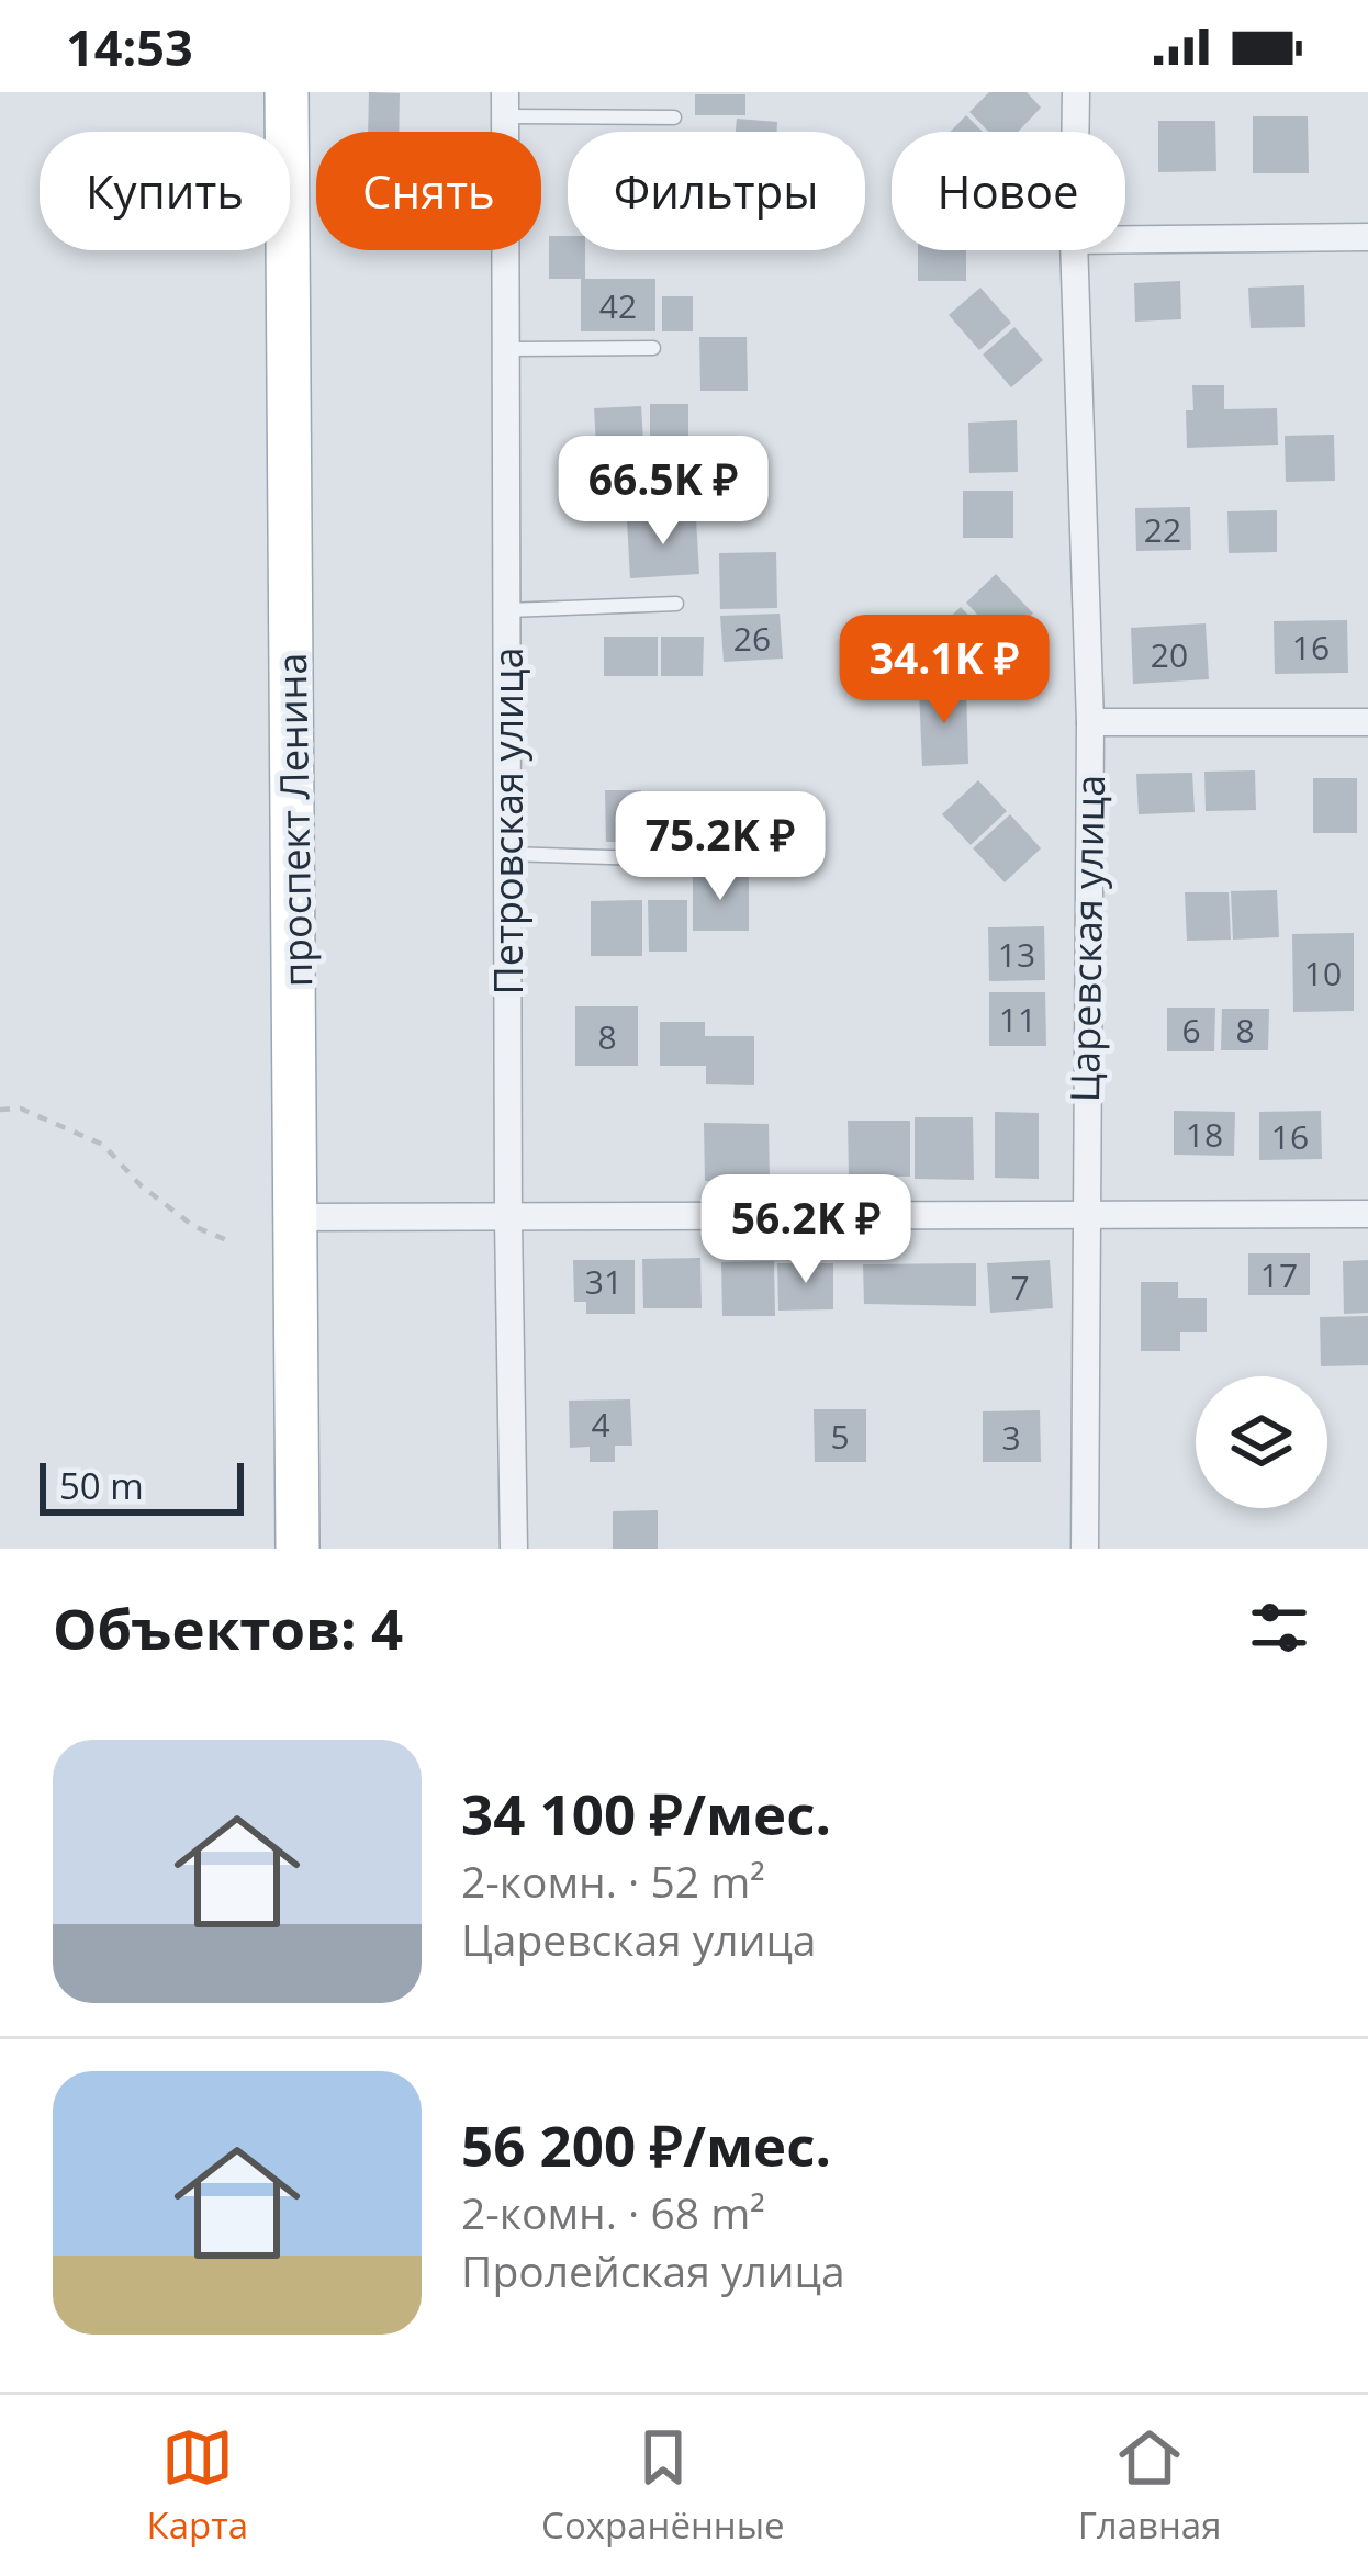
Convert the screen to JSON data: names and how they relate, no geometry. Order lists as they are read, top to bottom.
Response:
{
  "streets": {
    "main road": ["проспект Ленина"],
    "street": ["Петровская улица", "Царевская улица"]
  },
  "house_numbers": [
    "42",
    "22",
    "26",
    "16",
    "20",
    "13",
    "10",
    "11",
    "6",
    "8",
    "8",
    "18",
    "16",
    "17",
    "31",
    "7",
    "4",
    "5",
    "3"
  ],
  "scale_bar": "50 m",
  "page": {
    "status": "14:53",
    "chip": [
      "Купить",
      "Снять",
      "Фильтры",
      "Новое"
    ],
    "price": [
      "66.5K ₽",
      "34.1K ₽",
      "75.2K ₽",
      "56.2K ₽"
    ],
    "scale": "50 m",
    "heading": "Объектов: 4",
    "list": [
      {
        "name": "34 100 ₽/мес.",
        "note": "2-комн. · 52 m² · Царевская улица"
      },
      {
        "name": "56 200 ₽/мес.",
        "note": "2-комн. · 68 m² · Пролейская улица"
      }
    ],
    "tabs": ["Карта", "Сохранённые", "Главная"]
  }
}
